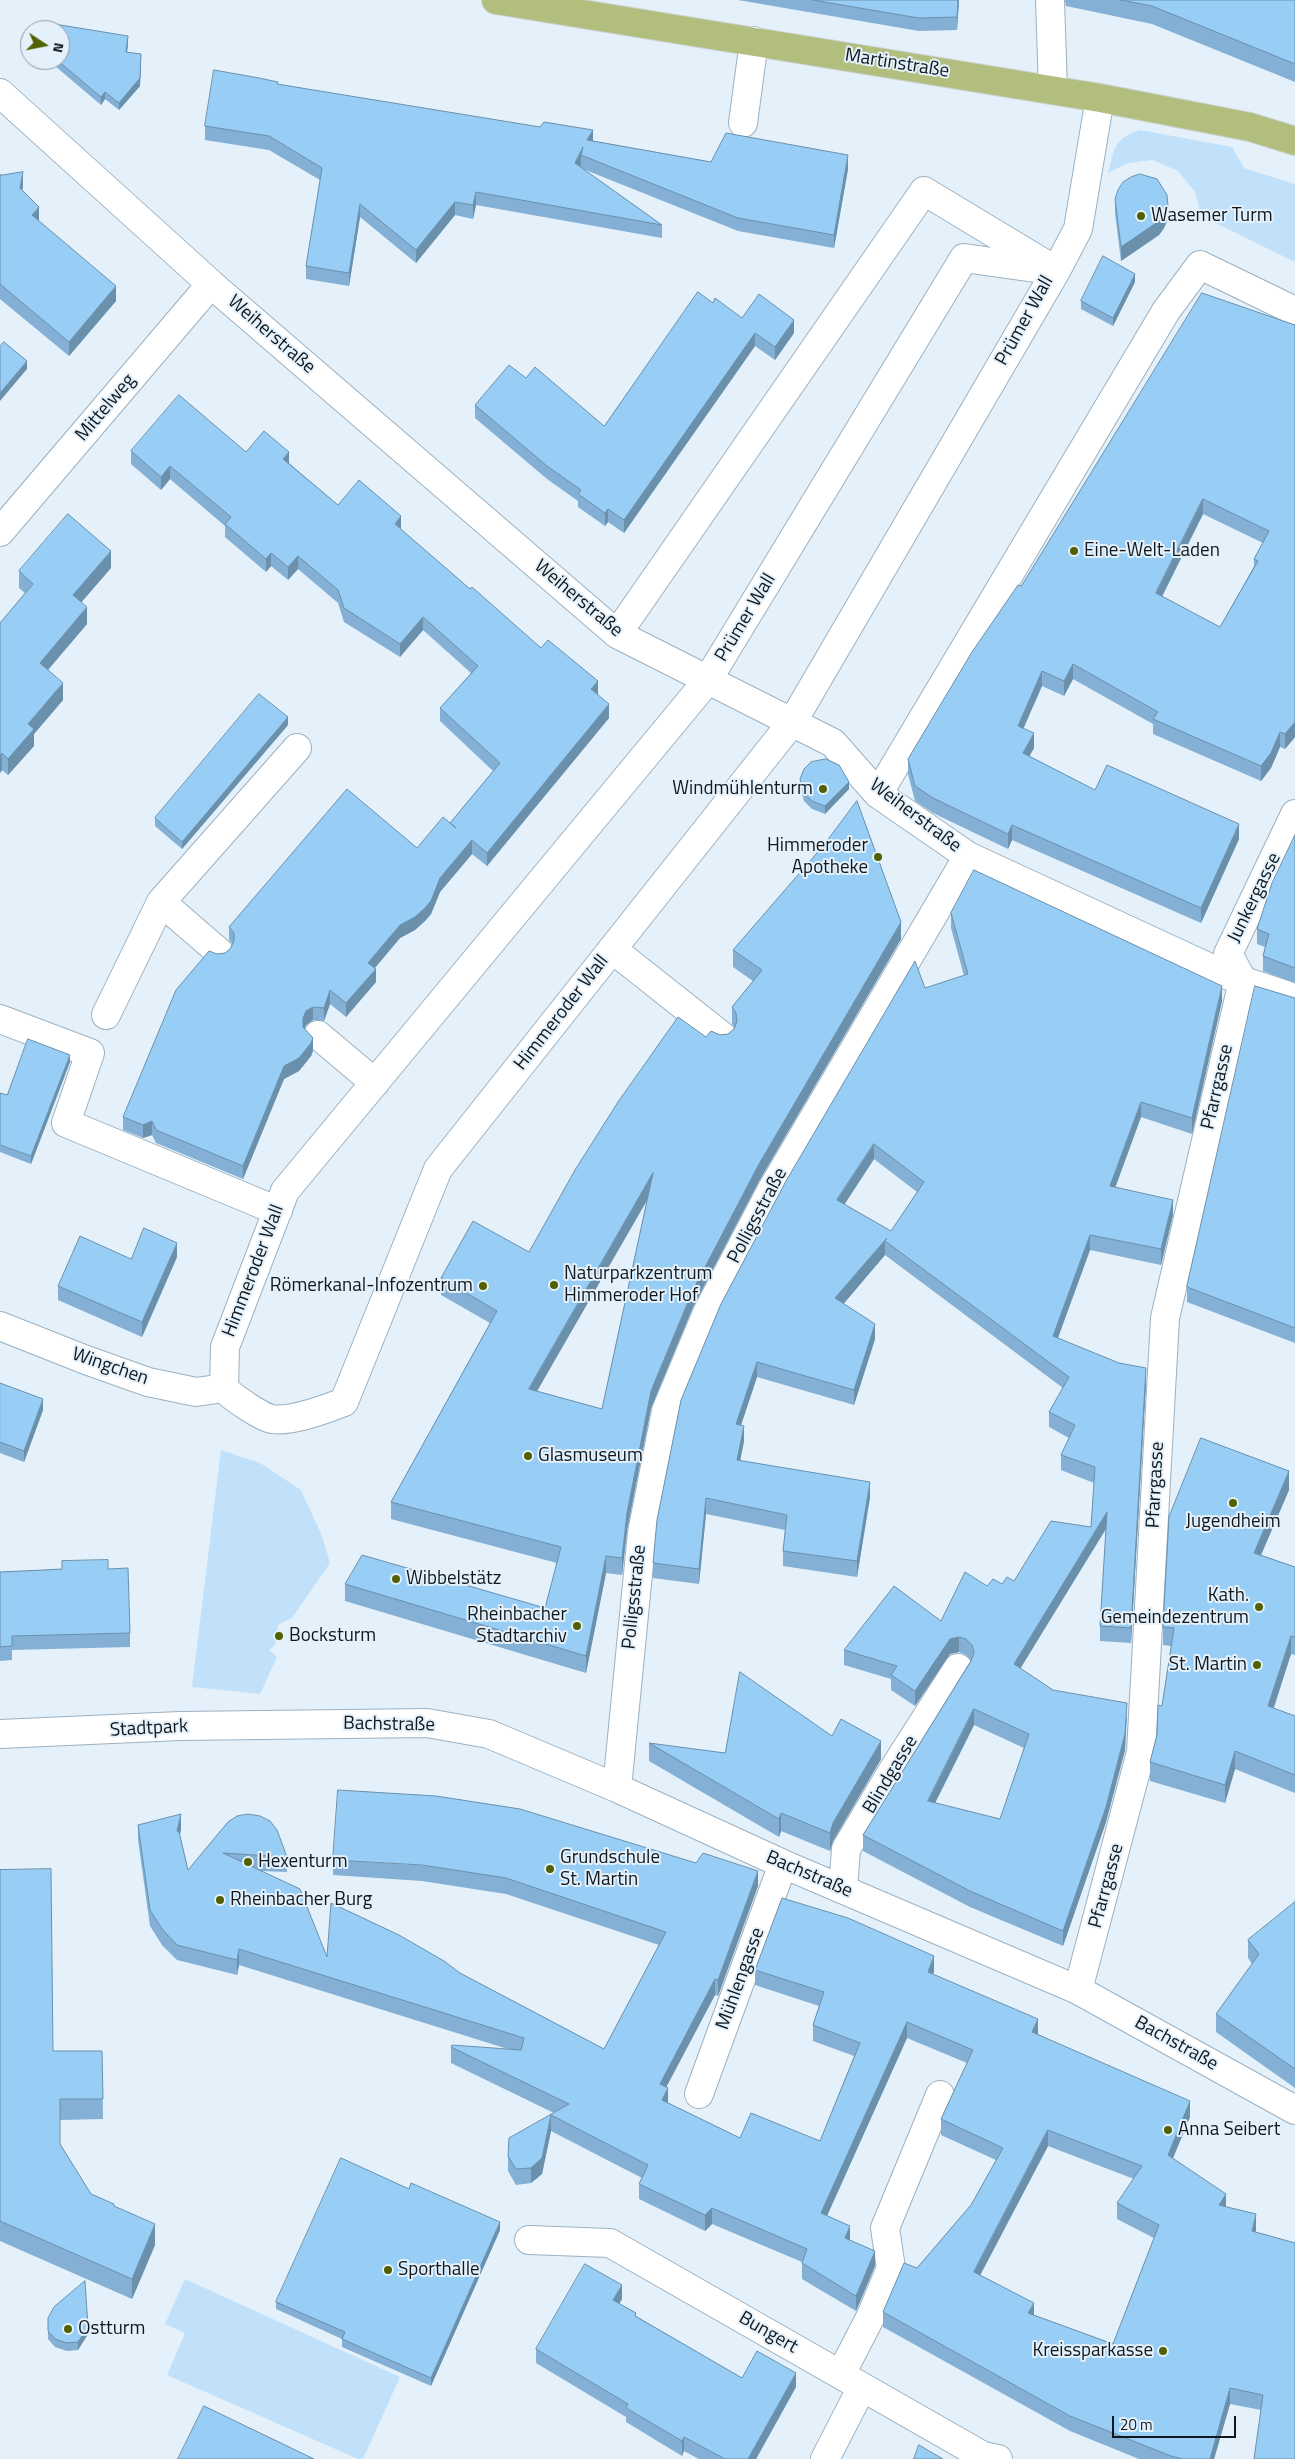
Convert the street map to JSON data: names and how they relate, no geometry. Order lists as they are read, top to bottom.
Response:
{
  "streets": {
    "main road": ["Martinstraße"],
    "street": [
      "Prümer Wall",
      "Weiherstraße",
      "Mittelweg",
      "Junkergasse",
      "Himmeroder Wall",
      "Pfarrgasse",
      "Polligsstraße",
      "Wingchen",
      "Bachstraße",
      "Stadtpark",
      "Blindgasse",
      "Mühlengasse",
      "Bungert"
    ]
  },
  "crossings": [
    ["Prümer Wall", "Weiherstraße"],
    ["Prümer Wall", "Himmeroder Wall"],
    ["Weiherstraße", "Mittelweg"],
    ["Weiherstraße", "Junkergasse"],
    ["Weiherstraße", "Himmeroder Wall"],
    ["Weiherstraße", "Pfarrgasse"],
    ["Weiherstraße", "Polligsstraße"],
    ["Junkergasse", "Pfarrgasse"],
    ["Himmeroder Wall", "Wingchen"],
    ["Pfarrgasse", "Bachstraße"],
    ["Polligsstraße", "Bachstraße"],
    ["Bachstraße", "Stadtpark"],
    ["Bachstraße", "Blindgasse"],
    ["Bachstraße", "Mühlengasse"]
  ],
  "places": [
    "Wasemer Turm",
    "Eine-Welt-Laden",
    "Windmühlenturm",
    "Himmeroder Apotheke",
    "Naturparkzentrum Himmeroder Hof",
    "Römerkanal-Infozentrum",
    "Glasmuseum",
    "Jugendheim",
    "Wibbelstätz",
    "Kath. Gemeindezentrum",
    "Rheinbacher Stadtarchiv",
    "Bocksturm",
    "St. Martin",
    "Hexenturm",
    "Grundschule St. Martin",
    "Rheinbacher Burg",
    "Anna Seibert",
    "Sporthalle",
    "Ostturm",
    "Kreissparkasse"
  ],
  "scale_bar": "20 m",
  "north": "right"
}
